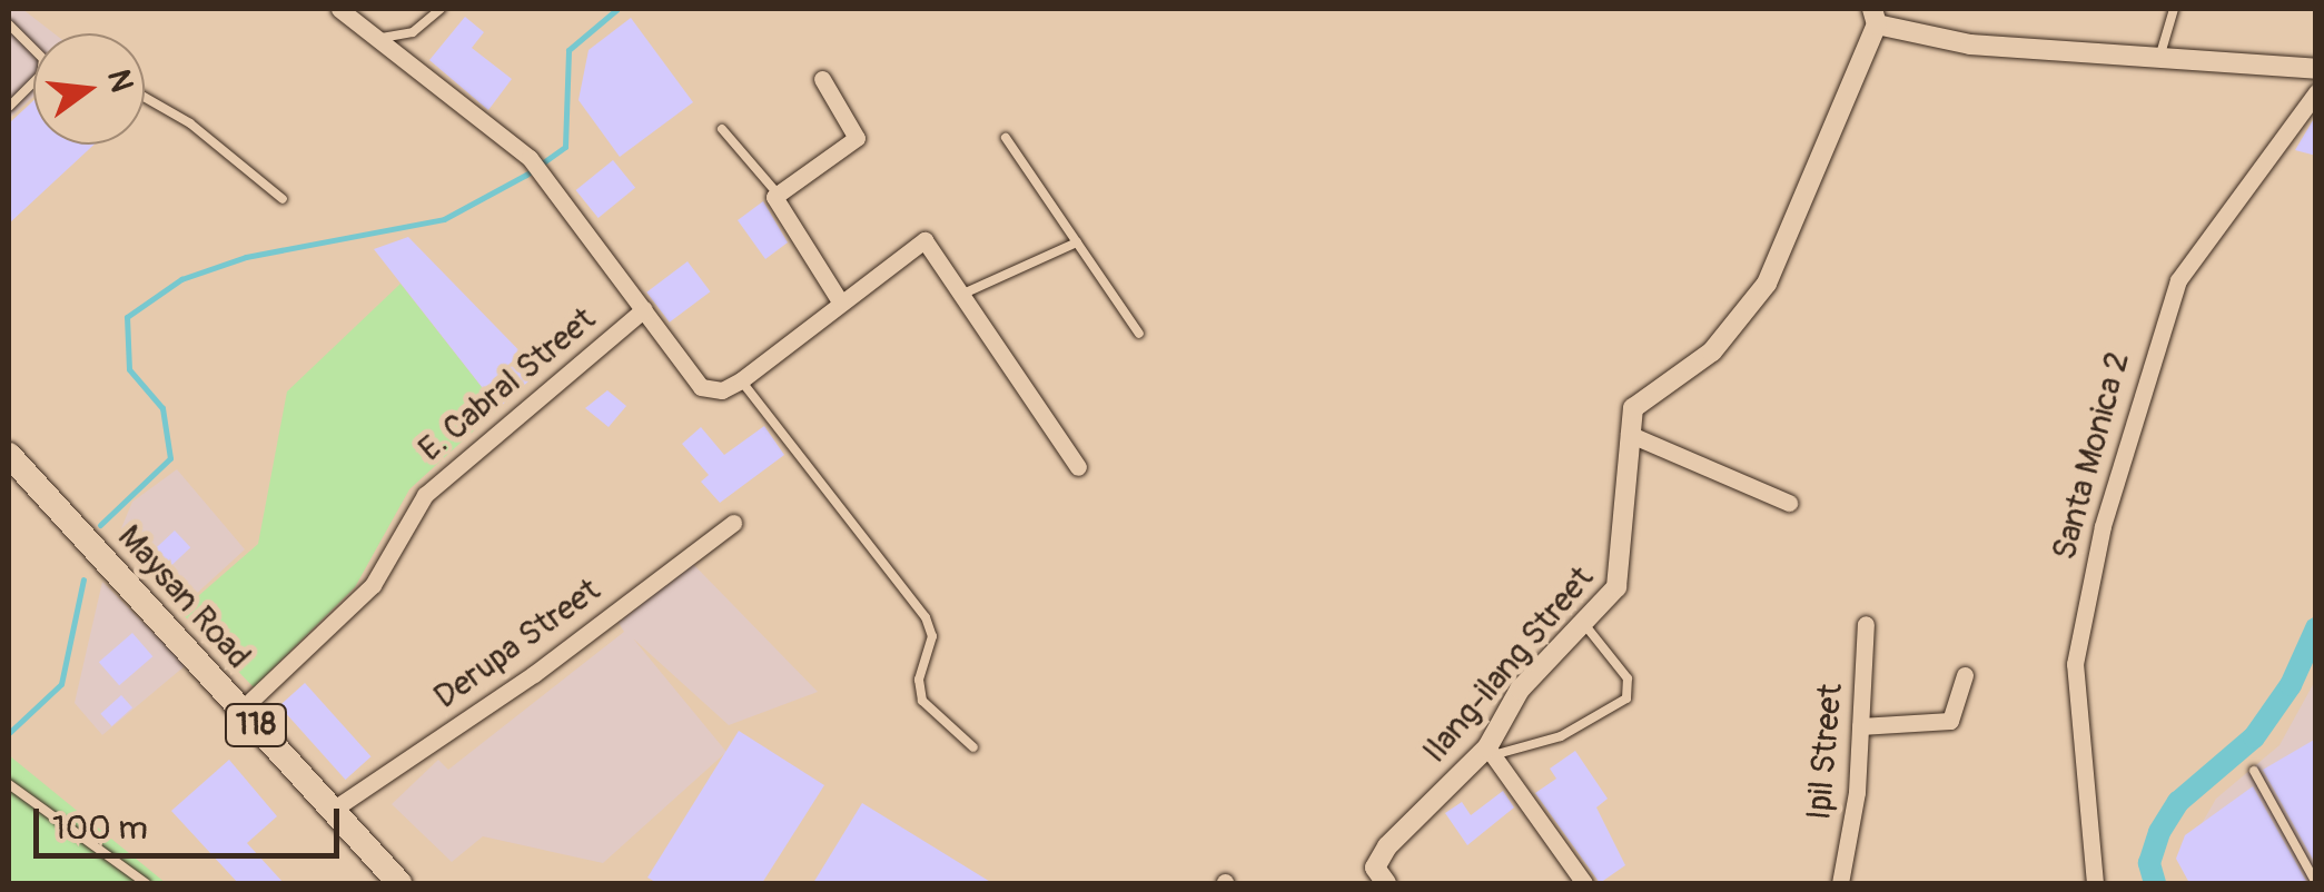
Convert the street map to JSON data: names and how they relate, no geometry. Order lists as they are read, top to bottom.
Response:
{
  "streets": {
    "main road": ["Maysan Road", "118"],
    "street": [
      "E. Cabral Street",
      "Santa Monica 2",
      "Derupa Street",
      "Ilang-ilang Street",
      "Ipil Street"
    ]
  },
  "crossings": [
    ["E. Cabral Street", "Maysan Road"],
    ["Maysan Road", "Derupa Street"]
  ],
  "scale_bar": "100 m",
  "north": "right"
}
